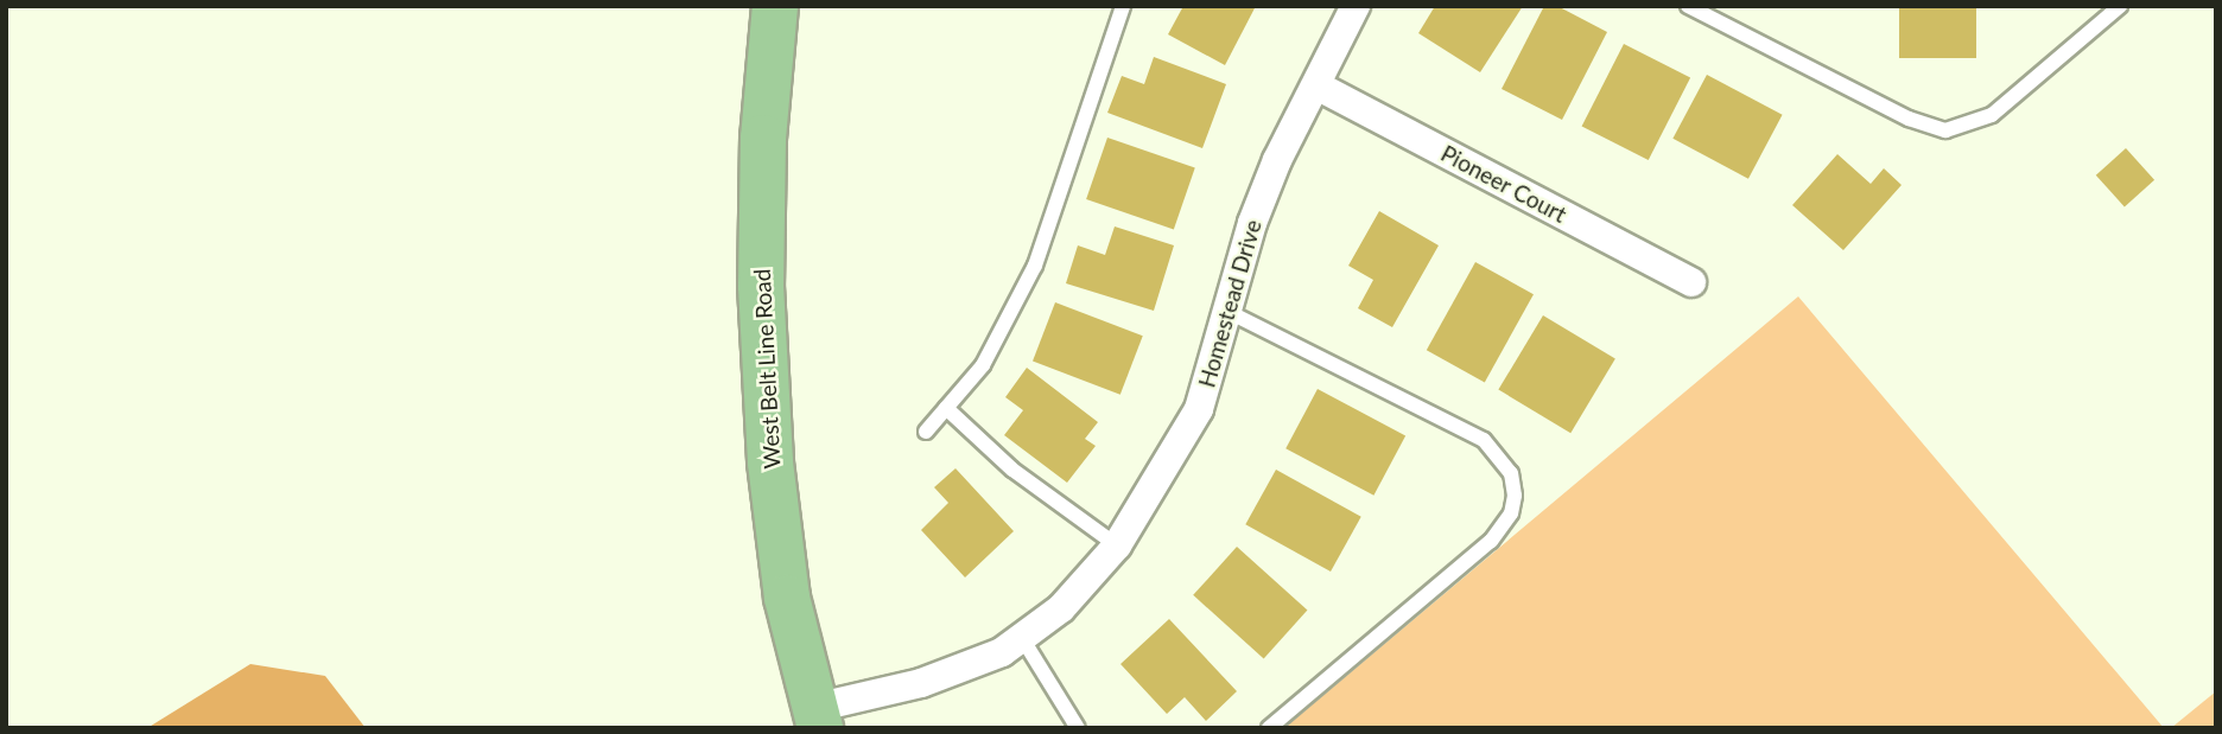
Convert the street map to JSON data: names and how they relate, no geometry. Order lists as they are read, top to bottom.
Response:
{
  "streets": {
    "main road": ["West Belt Line Road"],
    "street": ["Pioneer Court", "Homestead Drive"]
  },
  "crossings": [
    ["Pioneer Court", "Homestead Drive"],
    ["Homestead Drive", "West Belt Line Road"]
  ]
}
